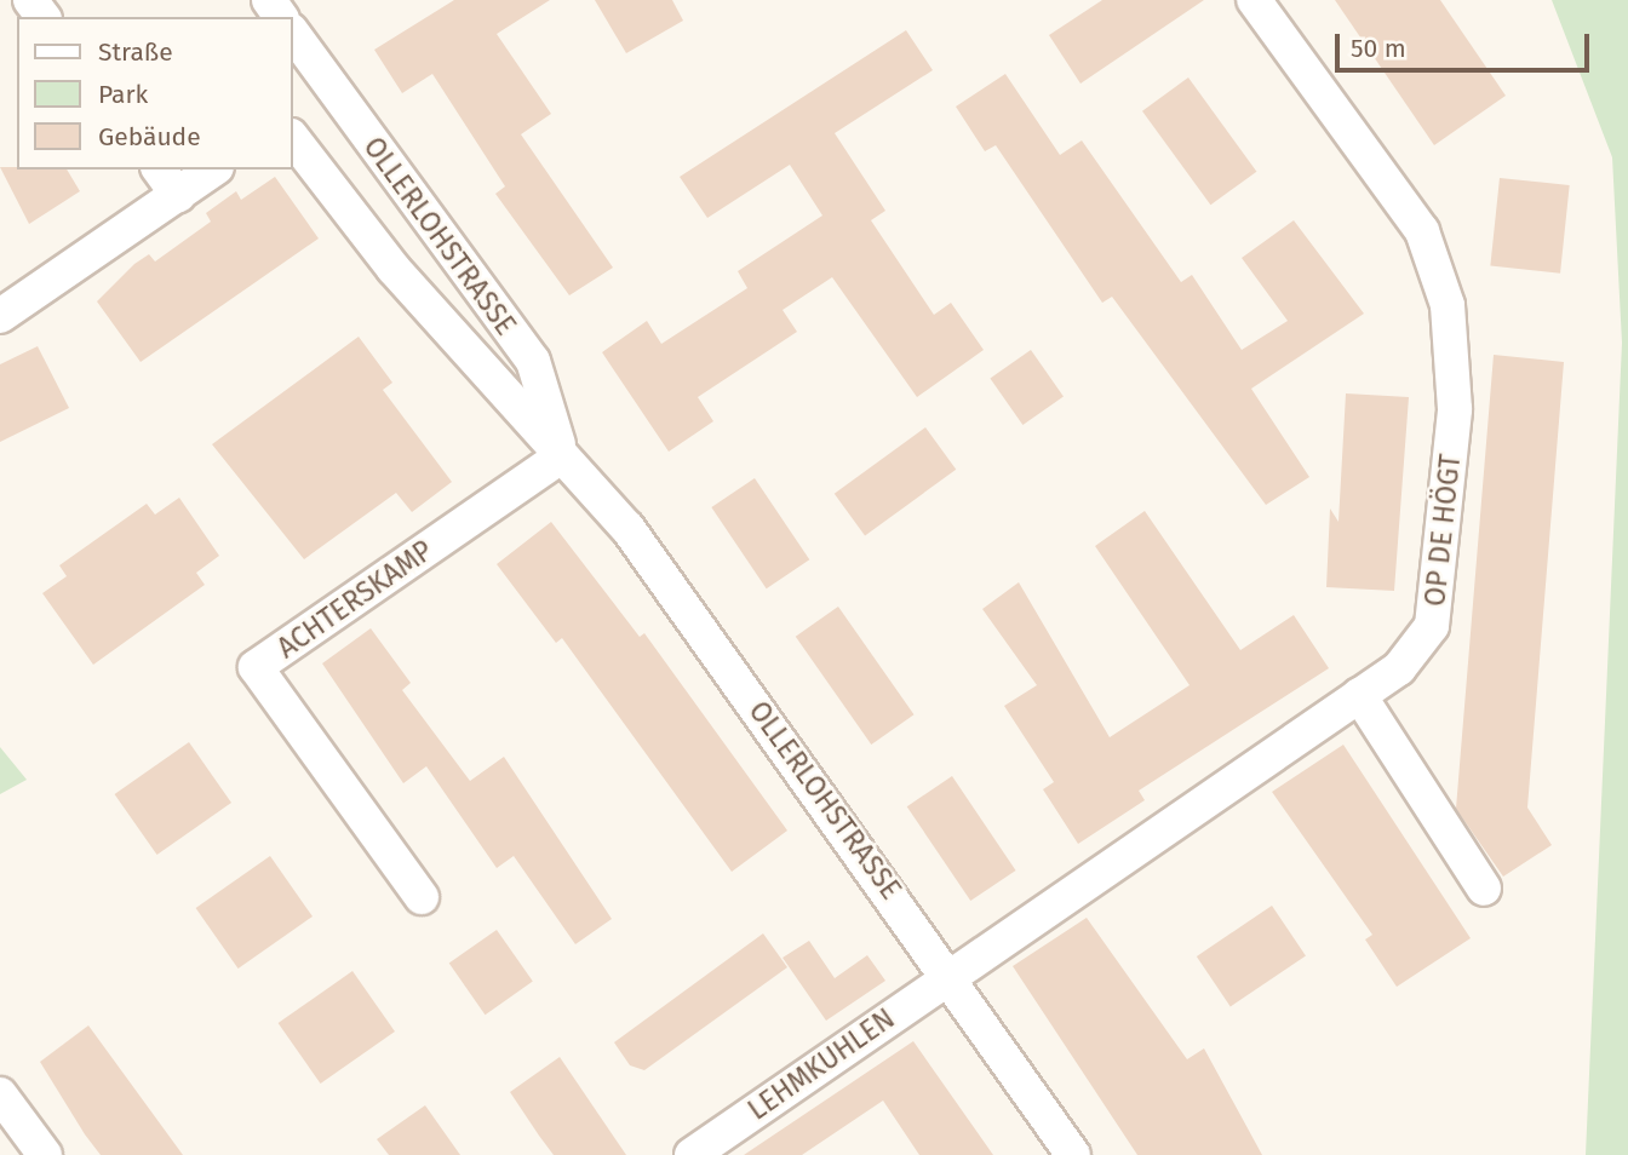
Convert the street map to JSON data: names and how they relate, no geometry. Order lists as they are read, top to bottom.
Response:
{
  "streets": {
    "street": [
      "OLLERLOHSTRASSE",
      "OP DE HÖGT",
      "ACHTERSKAMP",
      "LEHMKUHLEN"
    ]
  },
  "crossings": [
    ["OLLERLOHSTRASSE", "OP DE HÖGT"],
    ["OLLERLOHSTRASSE", "ACHTERSKAMP"],
    ["OLLERLOHSTRASSE", "LEHMKUHLEN"],
    ["OP DE HÖGT", "LEHMKUHLEN"]
  ],
  "legend": ["Straße", "Park", "Gebäude"],
  "scale_bar": "50 m"
}
